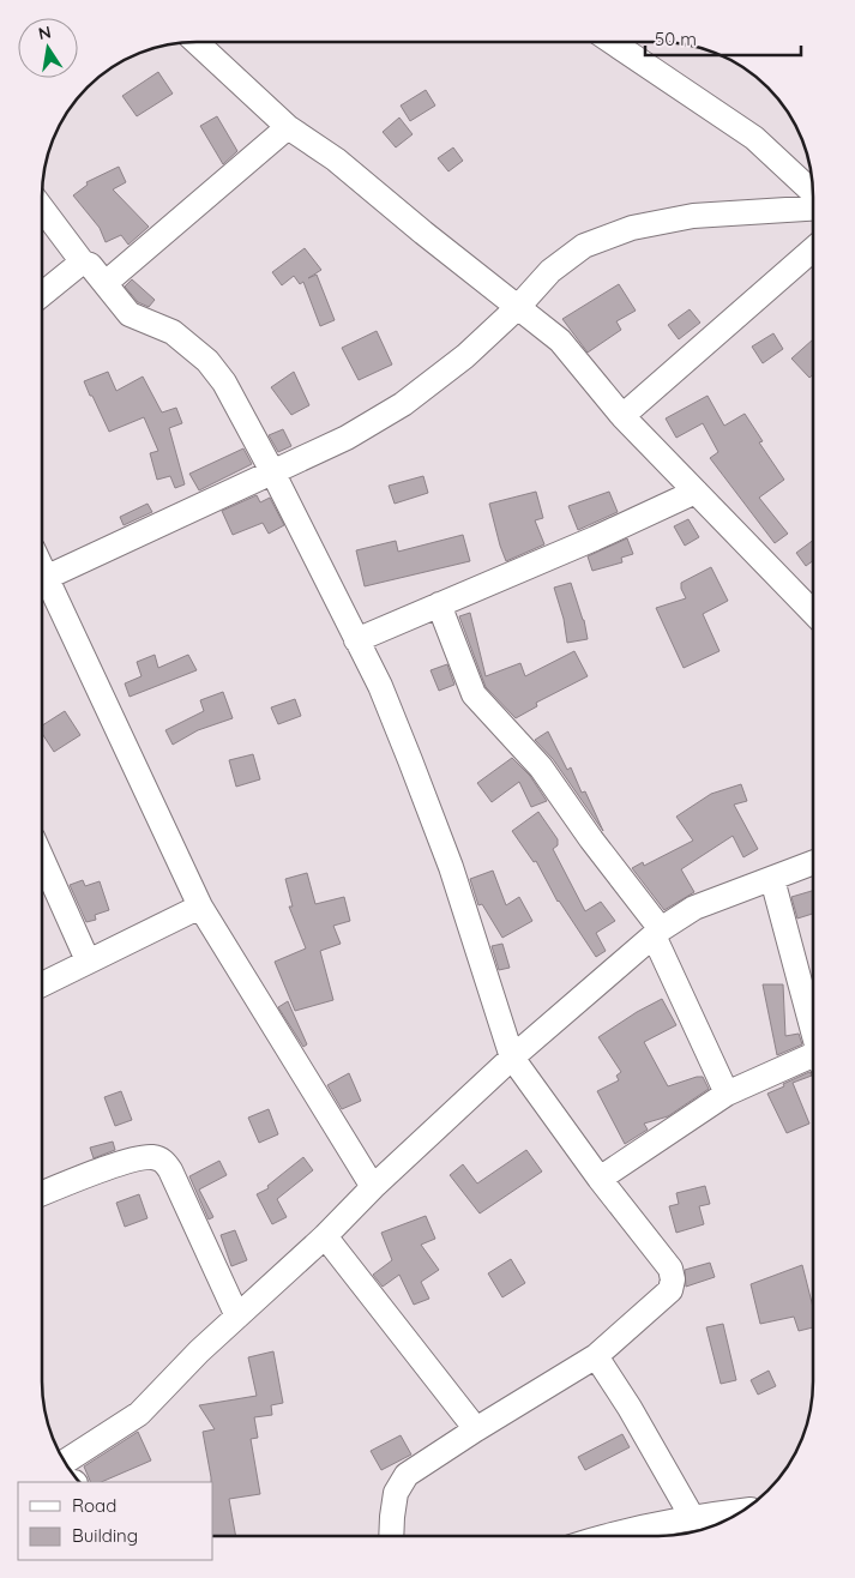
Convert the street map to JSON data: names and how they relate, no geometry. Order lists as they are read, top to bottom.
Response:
{
  "legend": ["Road", "Building"],
  "scale_bar": "50 m",
  "north": "top"
}
